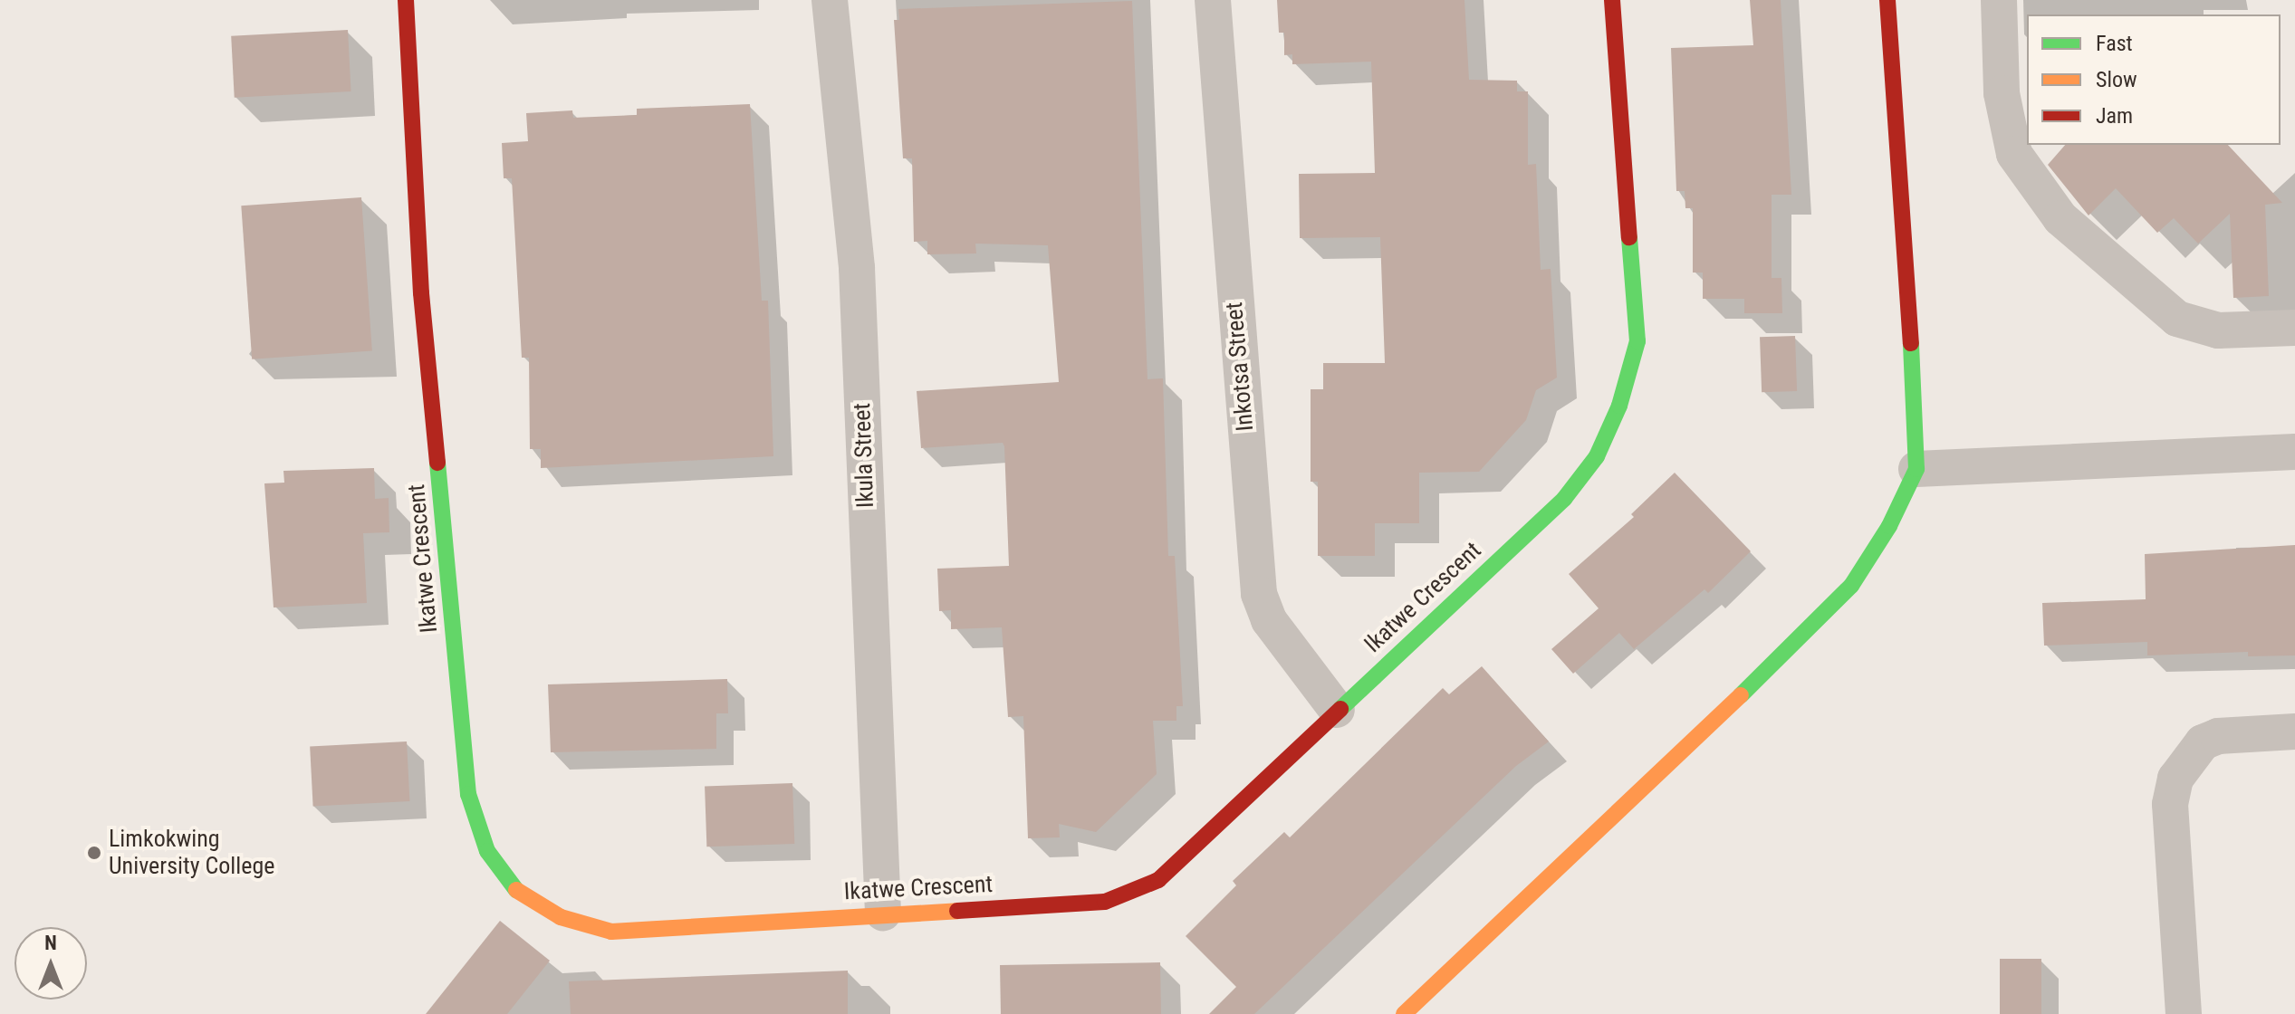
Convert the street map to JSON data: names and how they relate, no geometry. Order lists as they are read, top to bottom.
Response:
{
  "streets": {
    "street": ["Inkotsa Street", "Ikula Street", "Ikatwe Crescent"]
  },
  "crossings": [
    ["Inkotsa Street", "Ikatwe Crescent"],
    ["Ikula Street", "Ikatwe Crescent"]
  ],
  "places": ["Limkokwing University College"],
  "legend": ["Fast", "Slow", "Jam"],
  "north": "top"
}
